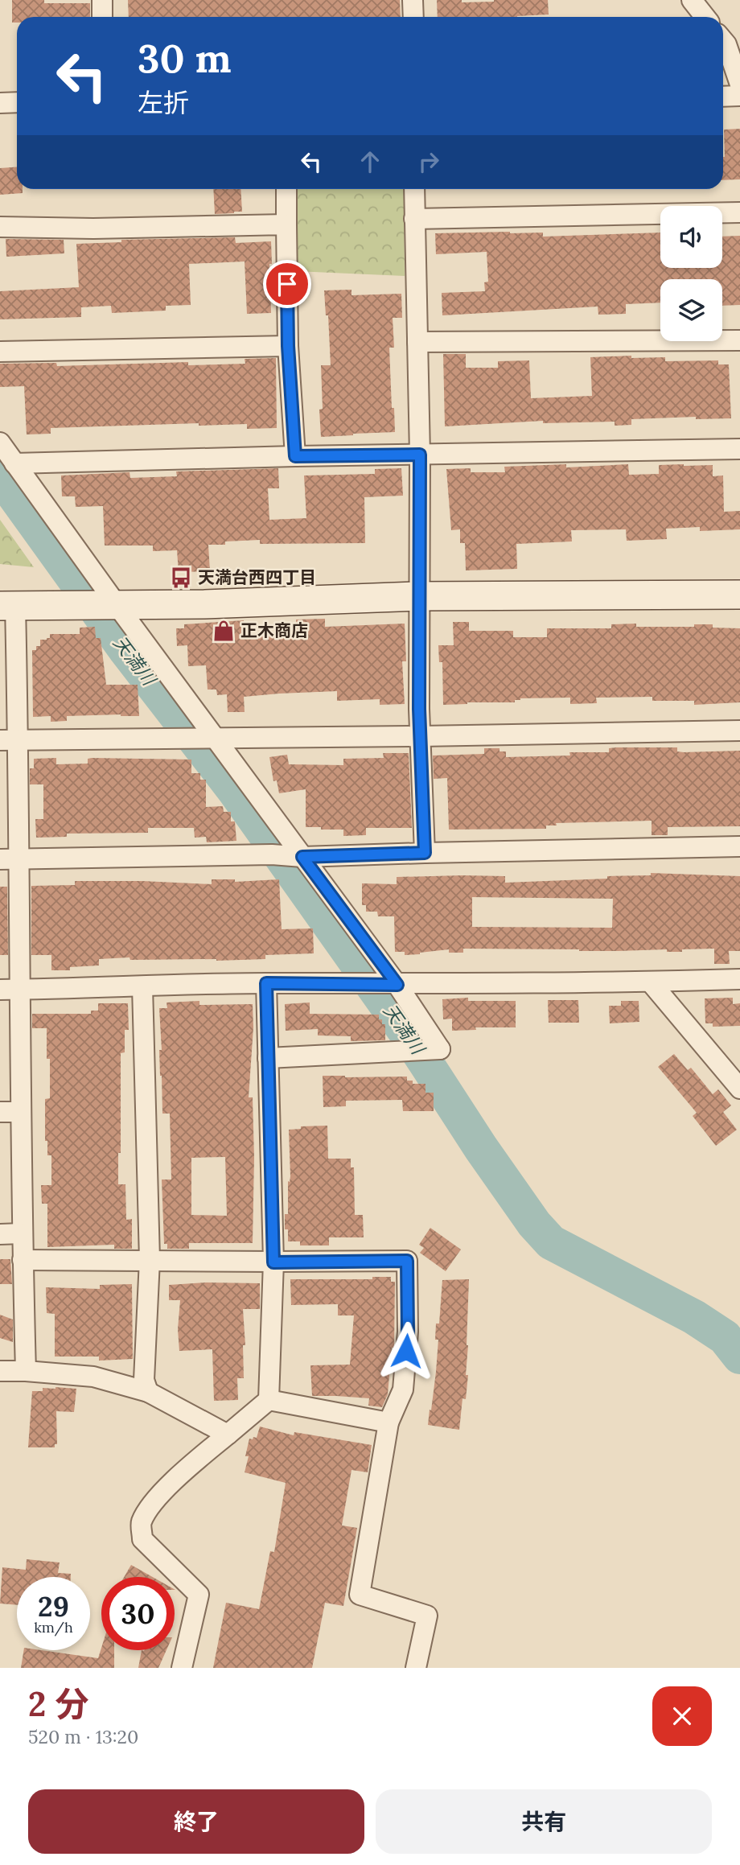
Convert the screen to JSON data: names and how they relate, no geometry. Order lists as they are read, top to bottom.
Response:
{
  "water": ["天満川"],
  "places": {
    "bus stop": ["天満台西四丁目"],
    "shop": ["正木商店"]
  },
  "page": {
    "turn": ["30 m", "左折"],
    "speed": "29 km/h",
    "limit": "30",
    "heading": ["2 分", "520 m · 13:20"],
    "buttons": ["終了", "共有"]
  }
}
